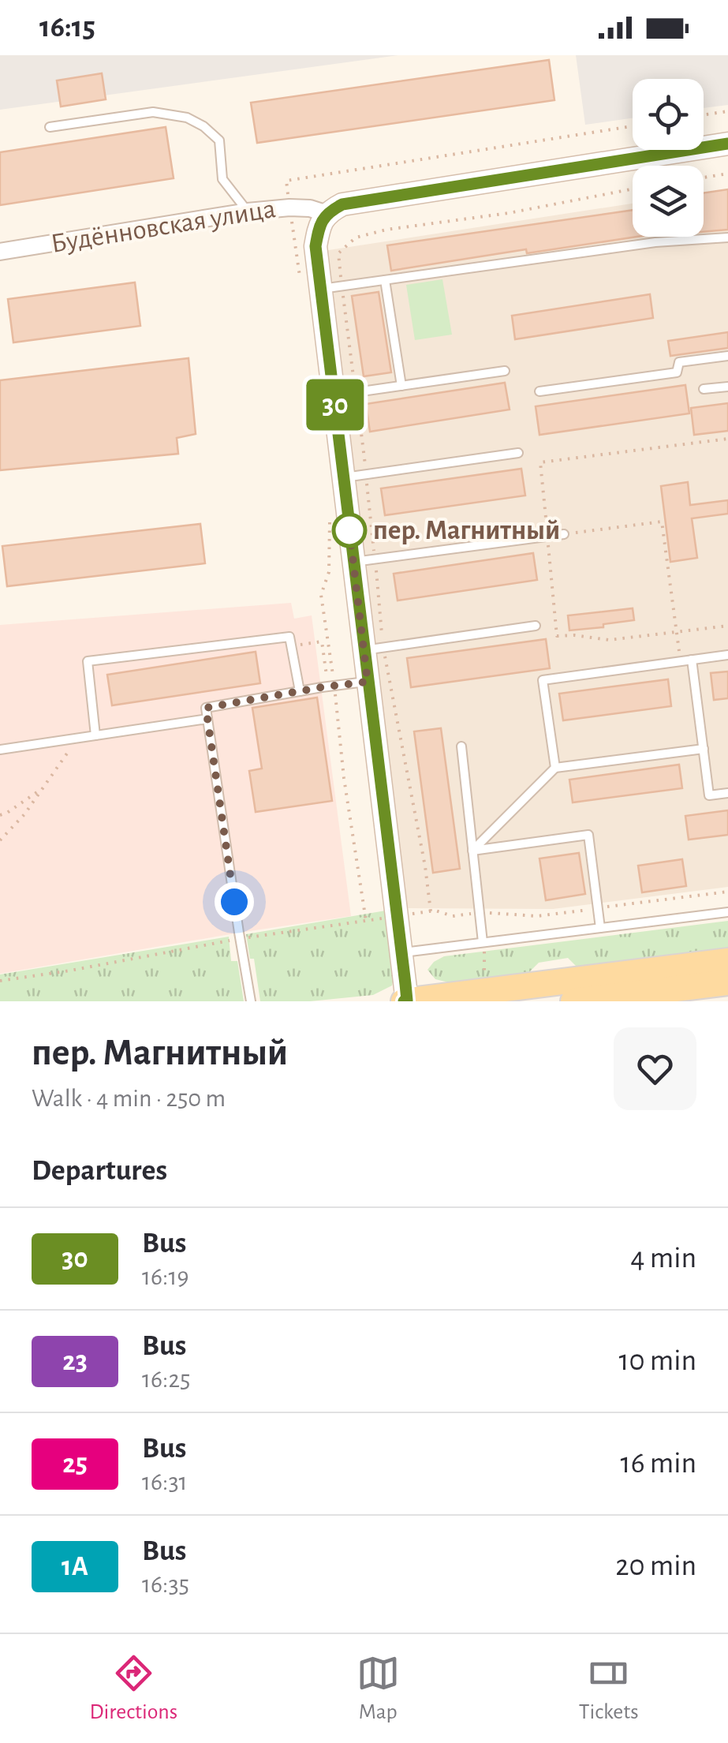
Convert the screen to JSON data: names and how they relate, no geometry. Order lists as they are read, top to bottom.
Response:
{
  "streets": {
    "main road": ["Будённовская улица"]
  },
  "places": ["пер. Магнитный"],
  "lines": ["bus line 30"],
  "page": {
    "status": "16:15",
    "on_map": "30",
    "heading": [
      ["пер. Магнитный", "Walk · 4 min · 250 m"],
      "Departures"
    ],
    "list": [
      {
        "mark": "30",
        "name": "Bus",
        "note": "16:19",
        "value": "4 min"
      },
      {
        "mark": "23",
        "name": "Bus",
        "note": "16:25",
        "value": "10 min"
      },
      {
        "mark": "25",
        "name": "Bus",
        "note": "16:31",
        "value": "16 min"
      },
      {
        "mark": "1А",
        "name": "Bus",
        "note": "16:35",
        "value": "20 min"
      }
    ],
    "tabs": ["Directions", "Map", "Tickets"]
  }
}
